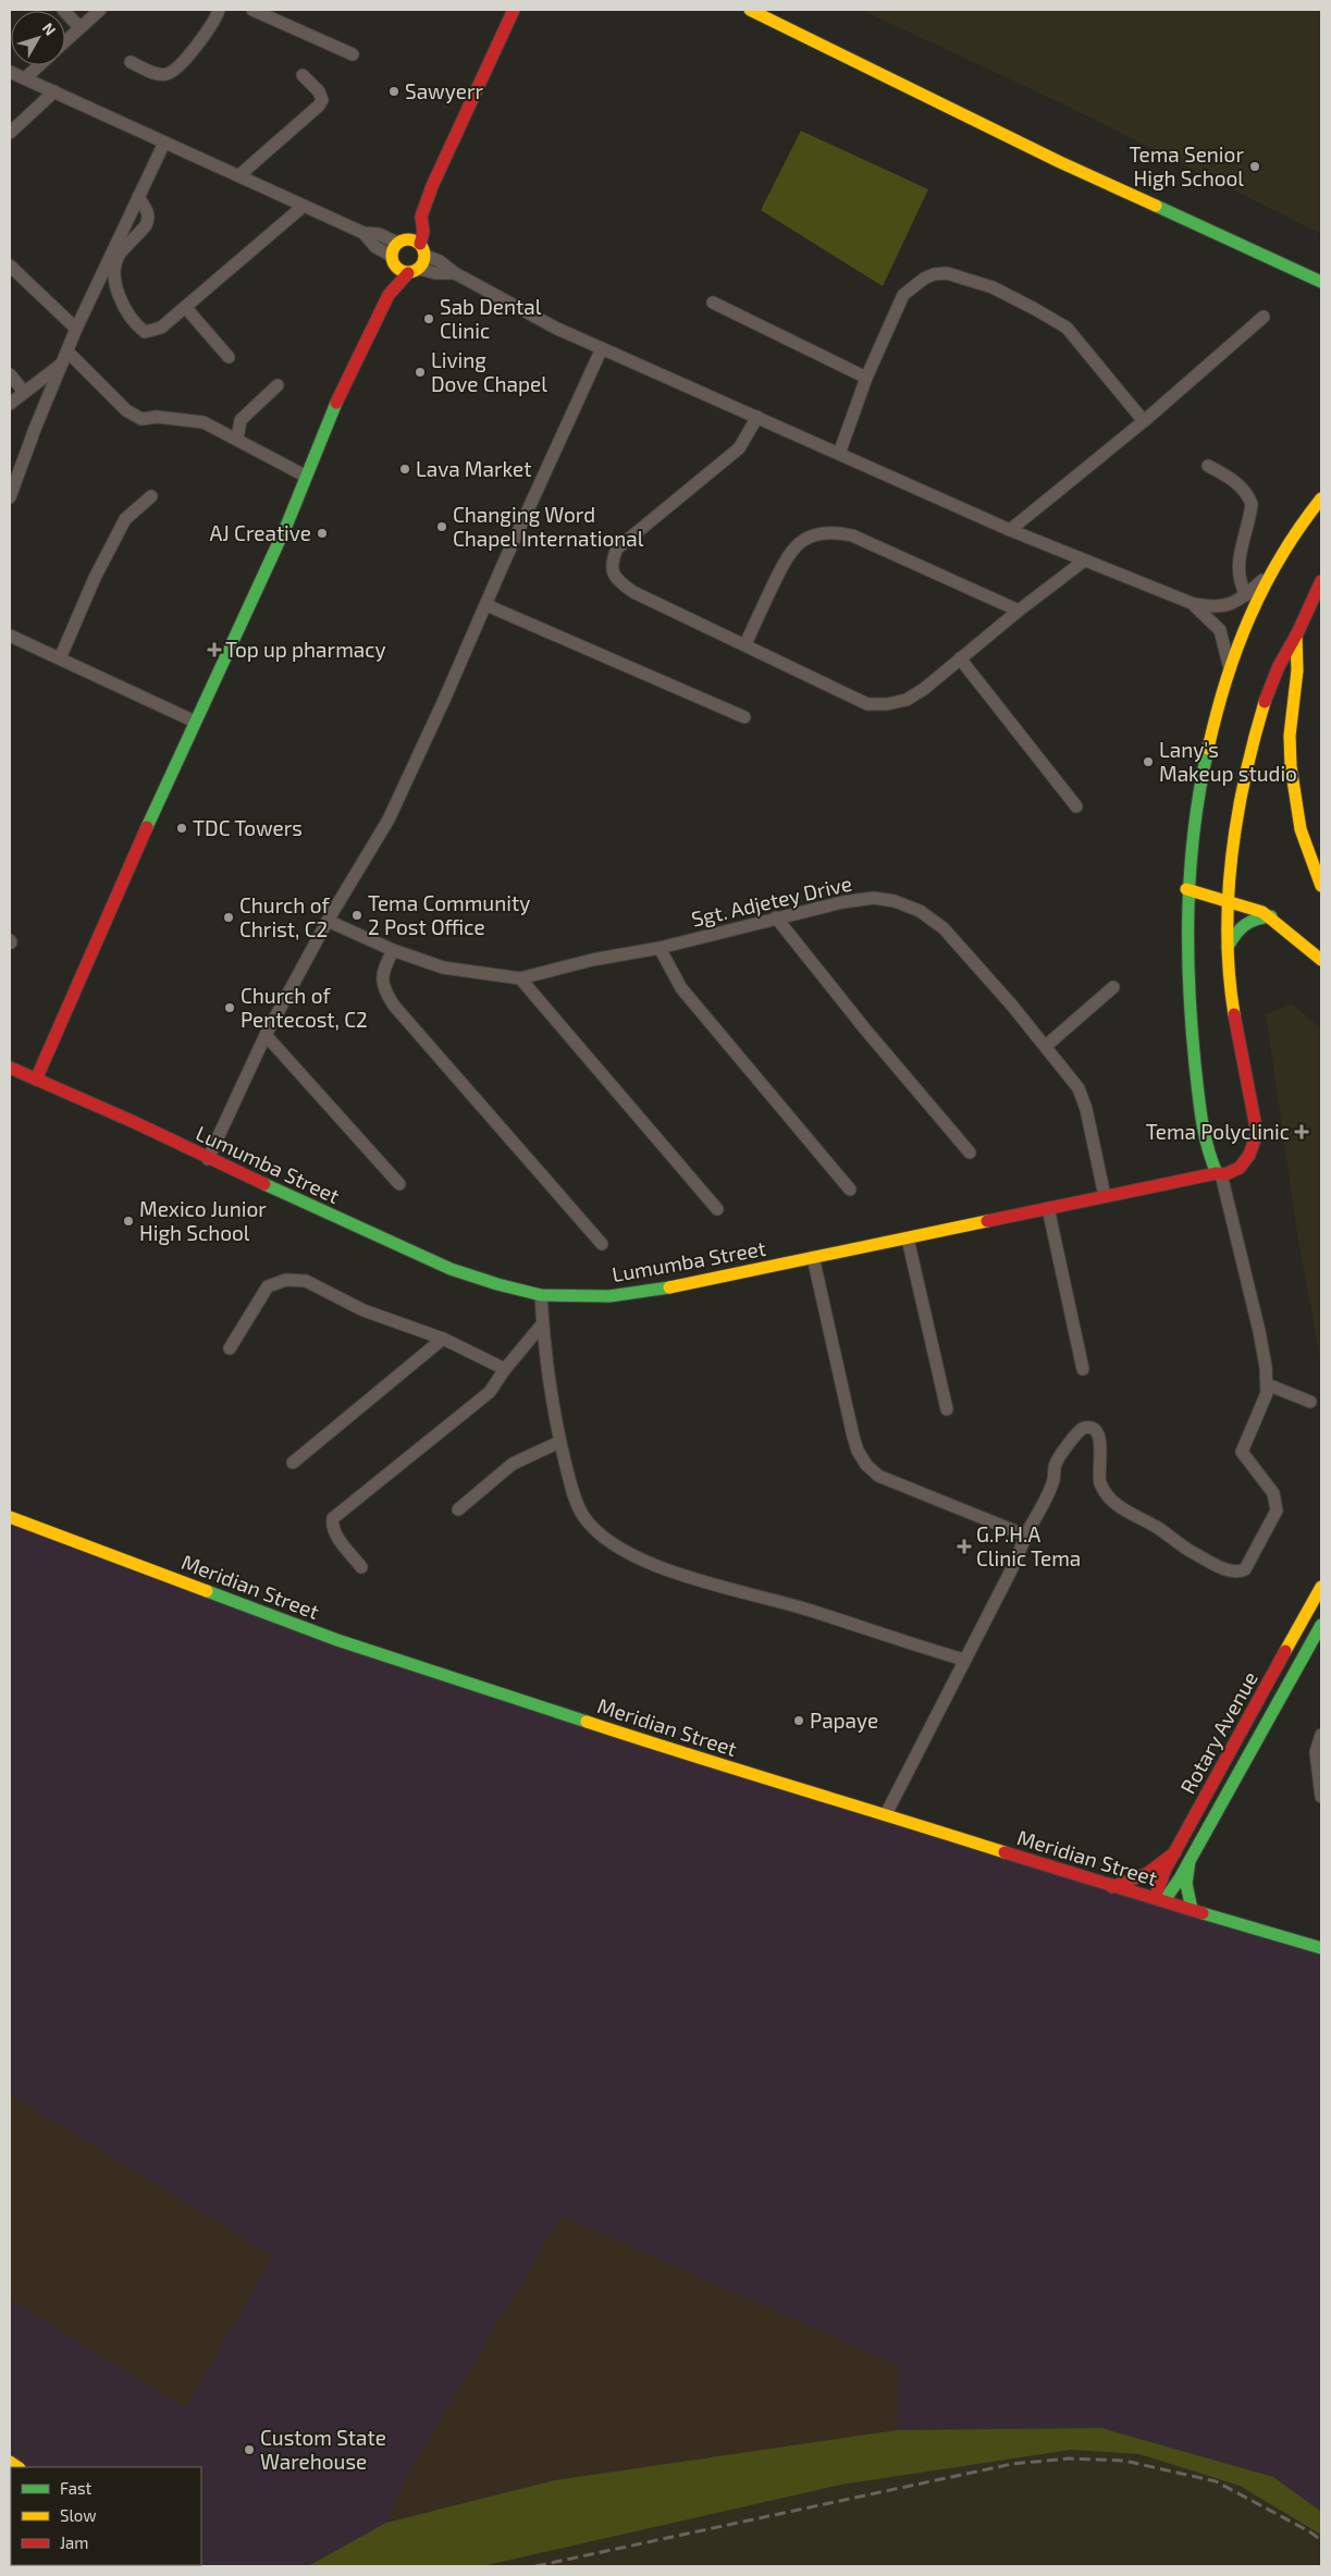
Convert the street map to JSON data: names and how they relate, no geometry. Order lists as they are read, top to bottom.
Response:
{
  "streets": {
    "main road": ["Lumumba Street", "Meridian Street", "Rotary Avenue"],
    "street": ["Sgt. Adjetey Drive"]
  },
  "crossings": [
    ["Sgt. Adjetey Drive", "Lumumba Street"],
    ["Meridian Street", "Rotary Avenue"]
  ],
  "places": {
    "other": [
      "Sawyerr",
      "Tema Senior High School",
      "Sab Dental Clinic",
      "Living Dove Chapel",
      "Lava Market",
      "Changing Word Chapel International",
      "AJ Creative",
      "Lany's Makeup studio",
      "TDC Towers",
      "Tema Community 2 Post Office",
      "Church of Christ, C2",
      "Church of Pentecost, C2",
      "Mexico Junior High School",
      "Papaye",
      "Custom State Warehouse"
    ],
    "health": ["Top up pharmacy", "Tema Polyclinic", "G.P.H.A Clinic Tema"]
  },
  "legend": ["Fast", "Slow", "Jam"],
  "north": "top right"
}
